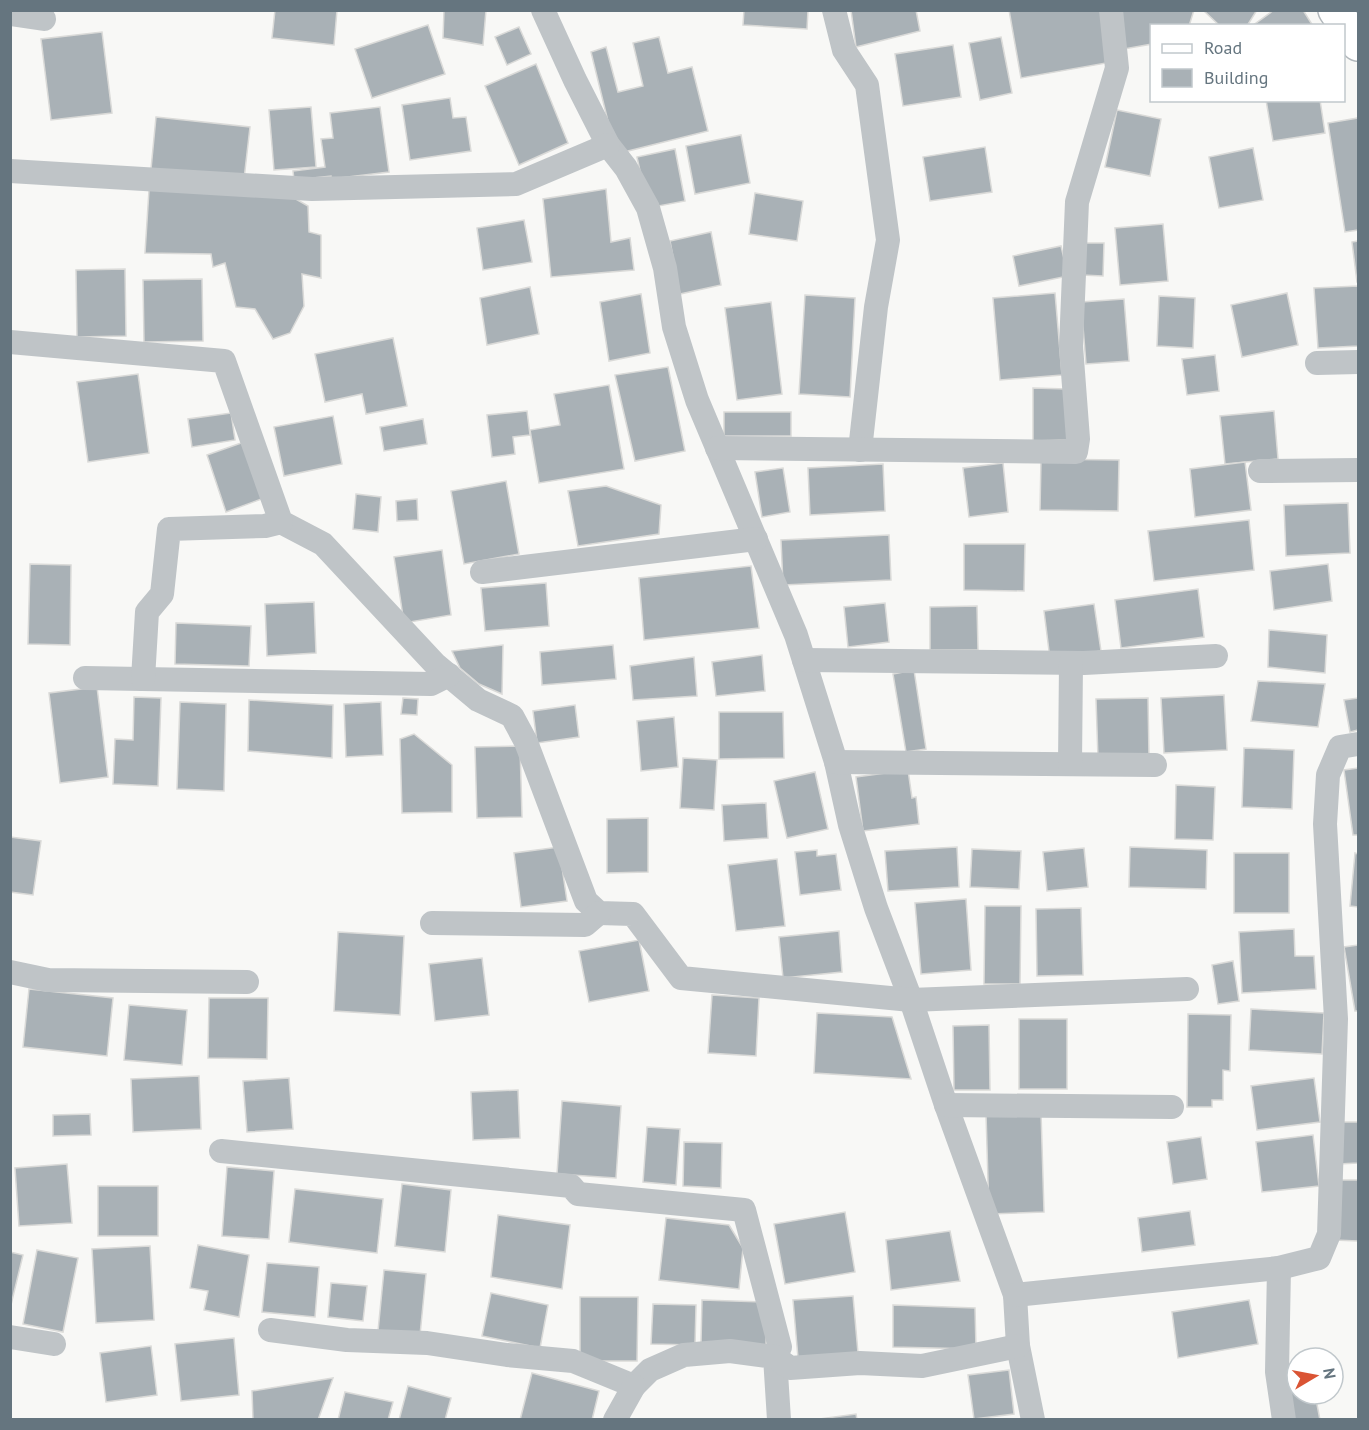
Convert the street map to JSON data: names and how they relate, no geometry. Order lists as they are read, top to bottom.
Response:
{
  "legend": ["Road", "Building"],
  "north": "right"
}
